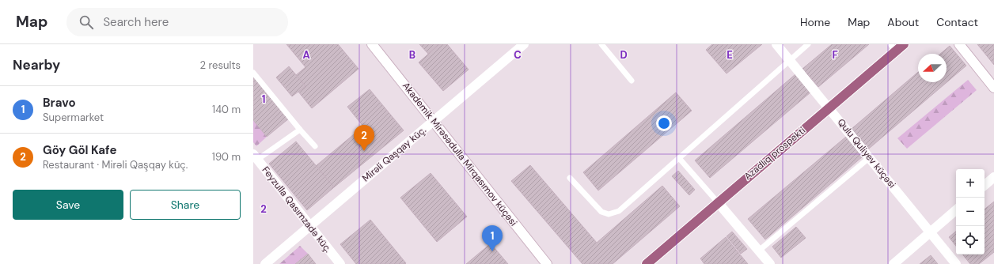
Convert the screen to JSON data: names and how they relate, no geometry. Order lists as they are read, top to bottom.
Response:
{
  "streets": {
    "main road": ["Azadlıq prospekti"],
    "street": [
      "Qulu Quliyev küçəsi",
      "Mirəli Qaşqay küç.",
      "Akademik Mirəsədulla Mirqasımov küçəsi",
      "Feyzulla Qasımzadə küç."
    ]
  },
  "crossings": [
    ["Azadlıq prospekti", "Qulu Quliyev küçəsi"],
    ["Mirəli Qaşqay küç.", "Akademik Mirəsədulla Mirqasımov küçəsi"],
    ["Mirəli Qaşqay küç.", "Feyzulla Qasımzadə küç."]
  ],
  "north": "left",
  "page": {
    "header": "Map",
    "search": "Search here",
    "nav": [
      "Home",
      "Map",
      "About",
      "Contact"
    ],
    "heading": ["Nearby", "2 results"],
    "list": [
      {
        "mark": "1",
        "name": "Bravo",
        "note": "Supermarket",
        "value": "140 m"
      },
      {
        "mark": "2",
        "name": "Göy Göl Kafe",
        "note": "Restaurant · Mirəli Qaşqay küç.",
        "value": "190 m"
      }
    ],
    "pins": ["2", "1"],
    "map_buttons": ["+", "−"],
    "buttons": ["Save", "Share"]
  },
  "grid": {
    "columns": [
      "A",
      "B",
      "C",
      "D",
      "E",
      "F"
    ],
    "rows": ["1", "2"]
  }
}
